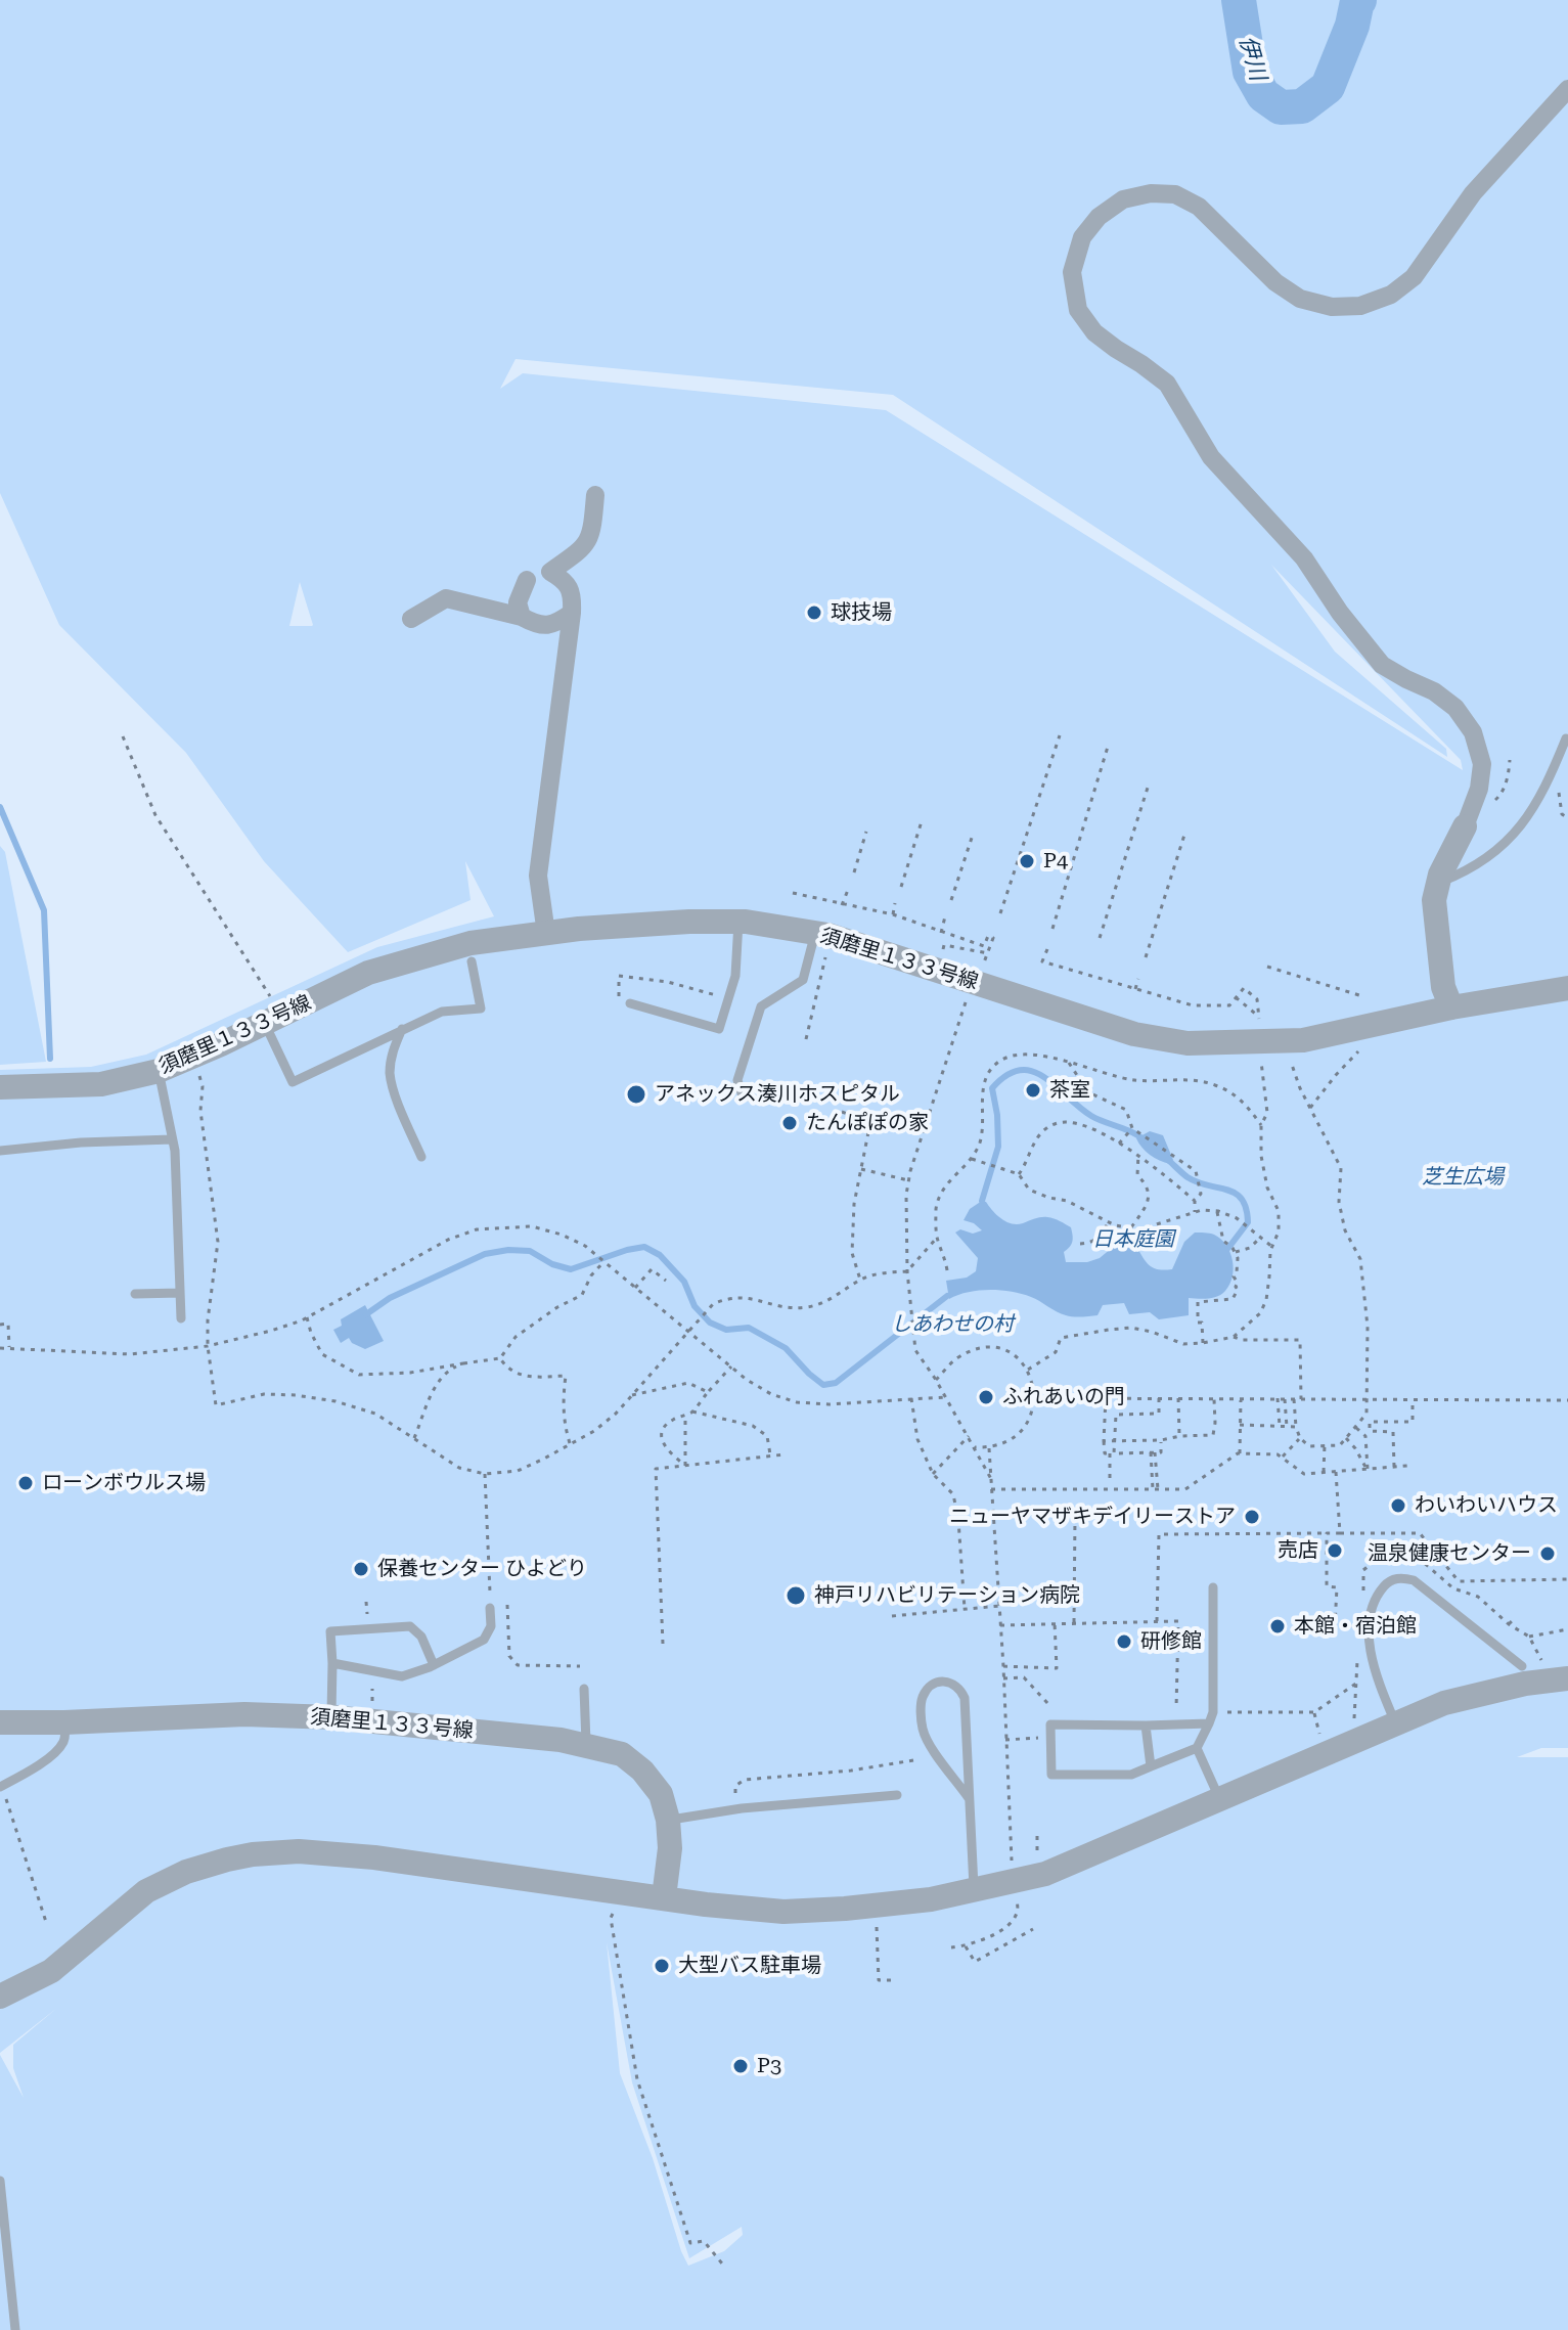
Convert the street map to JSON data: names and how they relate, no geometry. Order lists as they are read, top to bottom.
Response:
{
  "streets": {
    "street": ["須磨里１３３号線"]
  },
  "water": ["伊川"],
  "parks": ["芝生広場", "日本庭園", "しあわせの村"],
  "places": [
    "球技場",
    "P4",
    "茶室",
    "アネックス湊川ホスピタル",
    "たんぽぽの家",
    "ふれあいの門",
    "ローンボウルス場",
    "わいわいハウス",
    "ニューヤマザキデイリーストア",
    "売店",
    "温泉健康センター",
    "保養センター ひよどり",
    "神戸リハビリテーション病院",
    "本館・宿泊館",
    "研修館",
    "大型バス駐車場",
    "P3"
  ]
}
